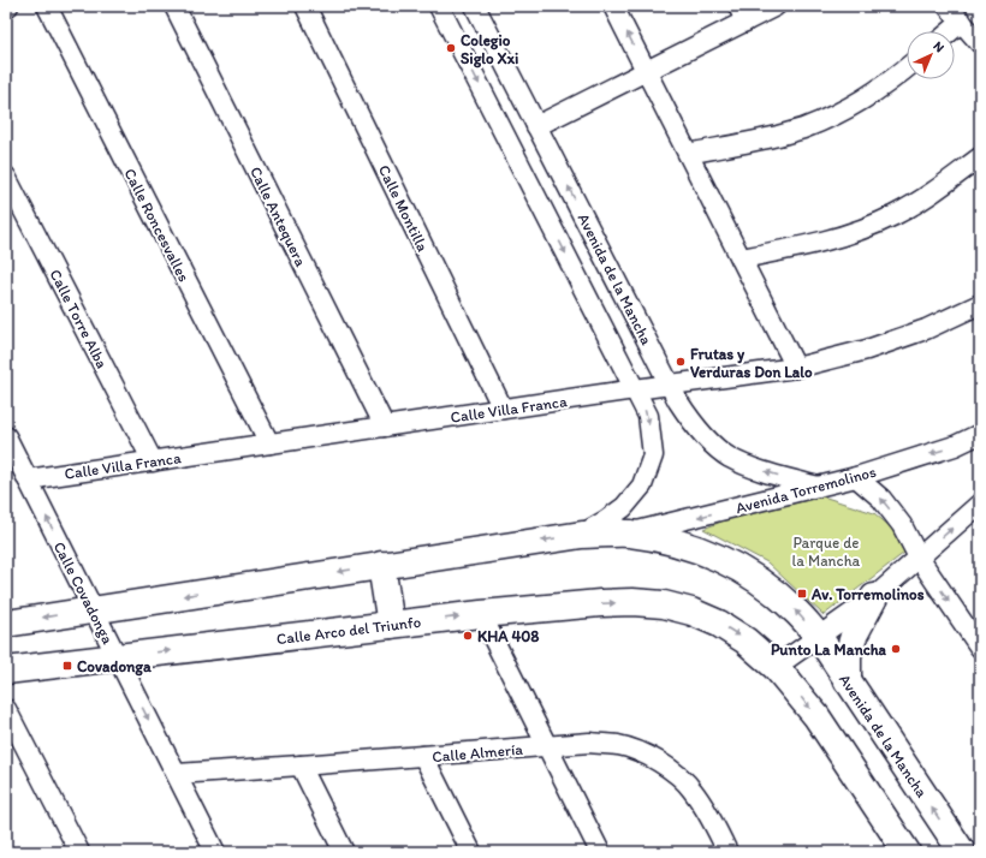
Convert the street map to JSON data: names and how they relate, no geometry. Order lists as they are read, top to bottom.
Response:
{
  "streets": {
    "street": [
      "Calle Montilla",
      "Calle Antequera",
      "Calle Roncesvalles",
      "Avenida de la Mancha",
      "Calle Torre Alba",
      "Calle Villa Franca",
      "Avenida Torremolinos",
      "Calle Covadonga",
      "Calle Arco del Triunfo",
      "Calle Almería"
    ]
  },
  "crossings": [
    ["Calle Montilla", "Calle Villa Franca"],
    ["Calle Antequera", "Calle Villa Franca"],
    ["Calle Roncesvalles", "Calle Villa Franca"],
    ["Avenida de la Mancha", "Calle Villa Franca"],
    ["Avenida de la Mancha", "Avenida Torremolinos"],
    ["Calle Torre Alba", "Calle Villa Franca"],
    ["Calle Villa Franca", "Calle Covadonga"],
    ["Calle Covadonga", "Calle Arco del Triunfo"],
    ["Calle Covadonga", "Calle Almería"]
  ],
  "parks": ["Parque de la Mancha"],
  "places": {
    "other": [
      "Colegio Siglo Xxi",
      "Frutas y Verduras Don Lalo",
      "KHA 408",
      "Punto La Mancha"
    ],
    "transit": ["Av. Torremolinos", "Covadonga"]
  },
  "north": "top right"
}
